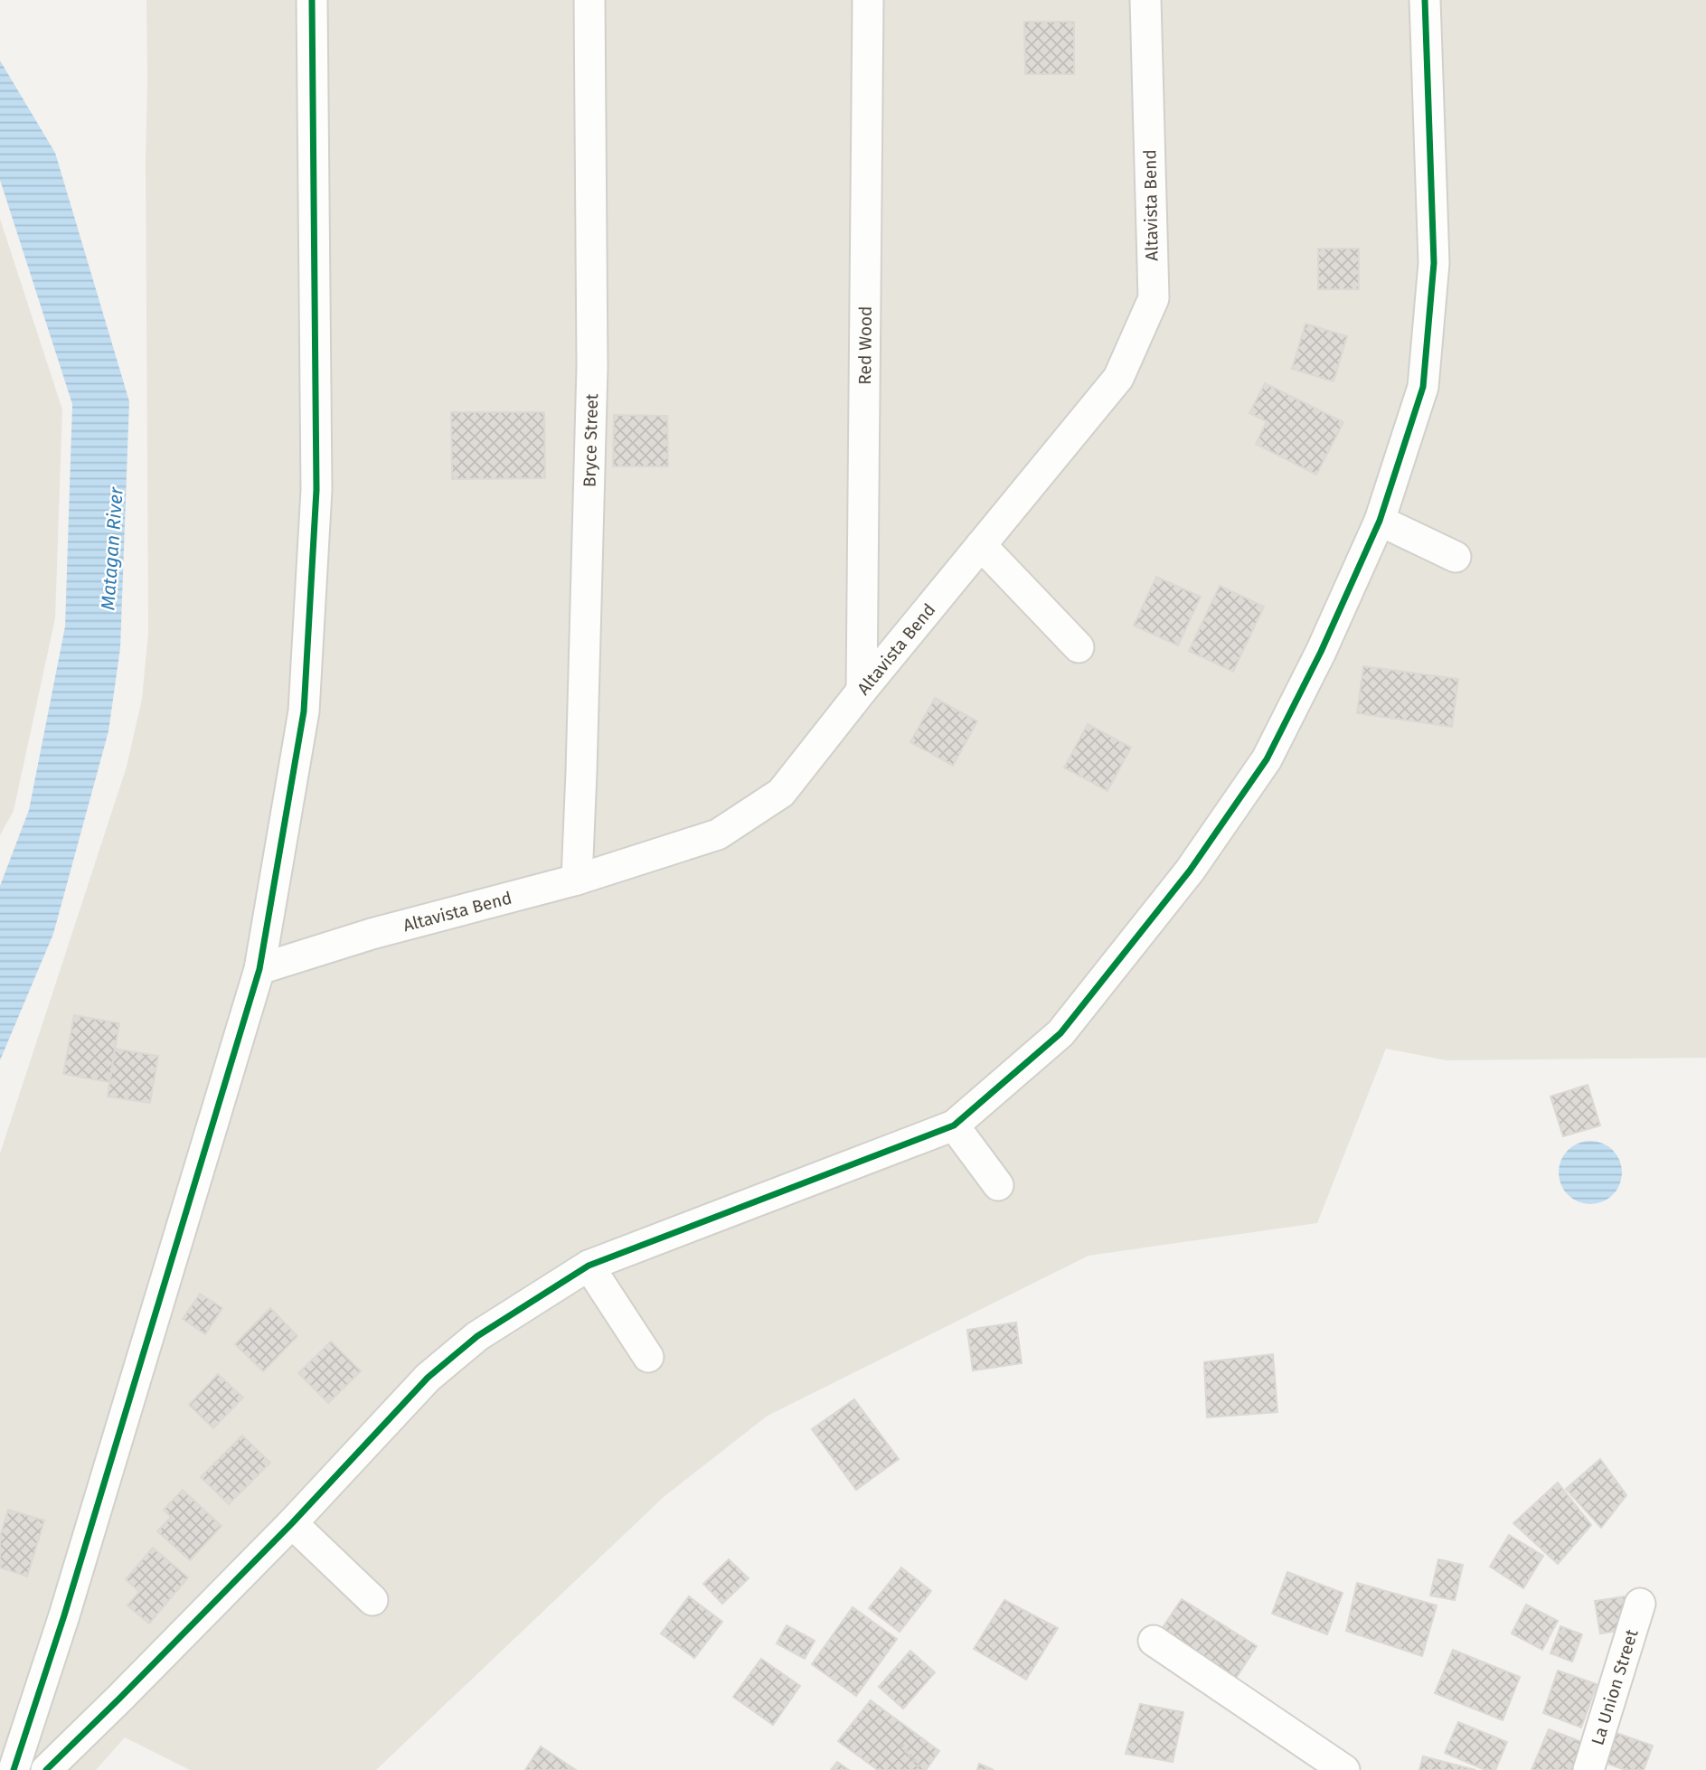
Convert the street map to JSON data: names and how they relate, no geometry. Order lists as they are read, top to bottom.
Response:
{
  "streets": {
    "street": [
      "Altavista Bend",
      "Red Wood",
      "Bryce Street",
      "La Union Street"
    ]
  },
  "crossings": [
    ["Altavista Bend", "Red Wood"],
    ["Altavista Bend", "Bryce Street"]
  ],
  "water": ["Matagan River"]
}
